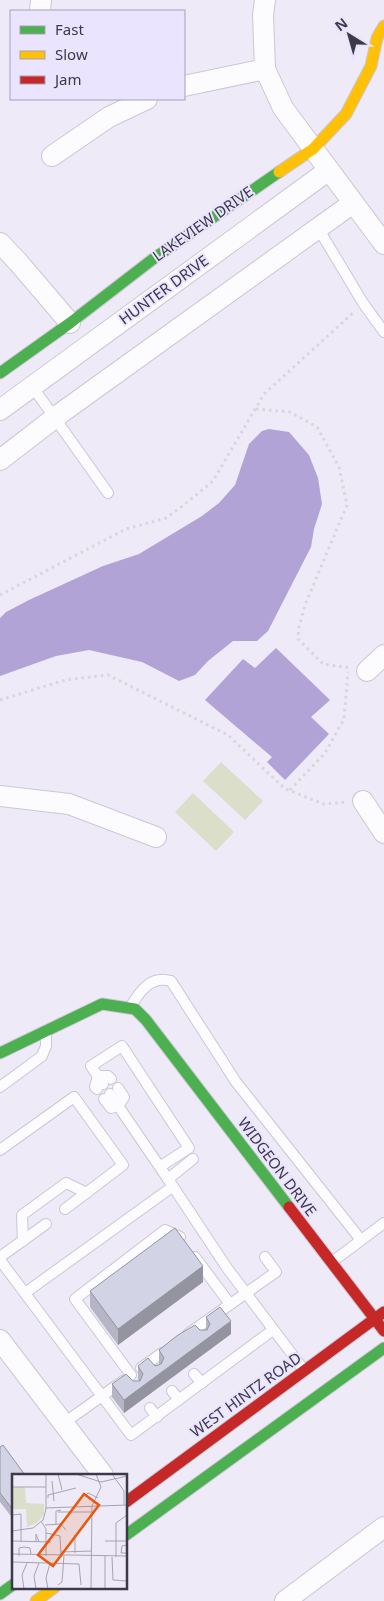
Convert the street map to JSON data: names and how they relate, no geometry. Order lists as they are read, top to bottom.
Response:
{
  "streets": {
    "street": [
      "LAKEVIEW DRIVE",
      "HUNTER DRIVE",
      "WIDGEON DRIVE",
      "WEST HINTZ ROAD"
    ]
  },
  "crossings": [
    ["WIDGEON DRIVE", "WEST HINTZ ROAD"]
  ],
  "legend": ["Fast", "Slow", "Jam"],
  "north": "top left"
}
